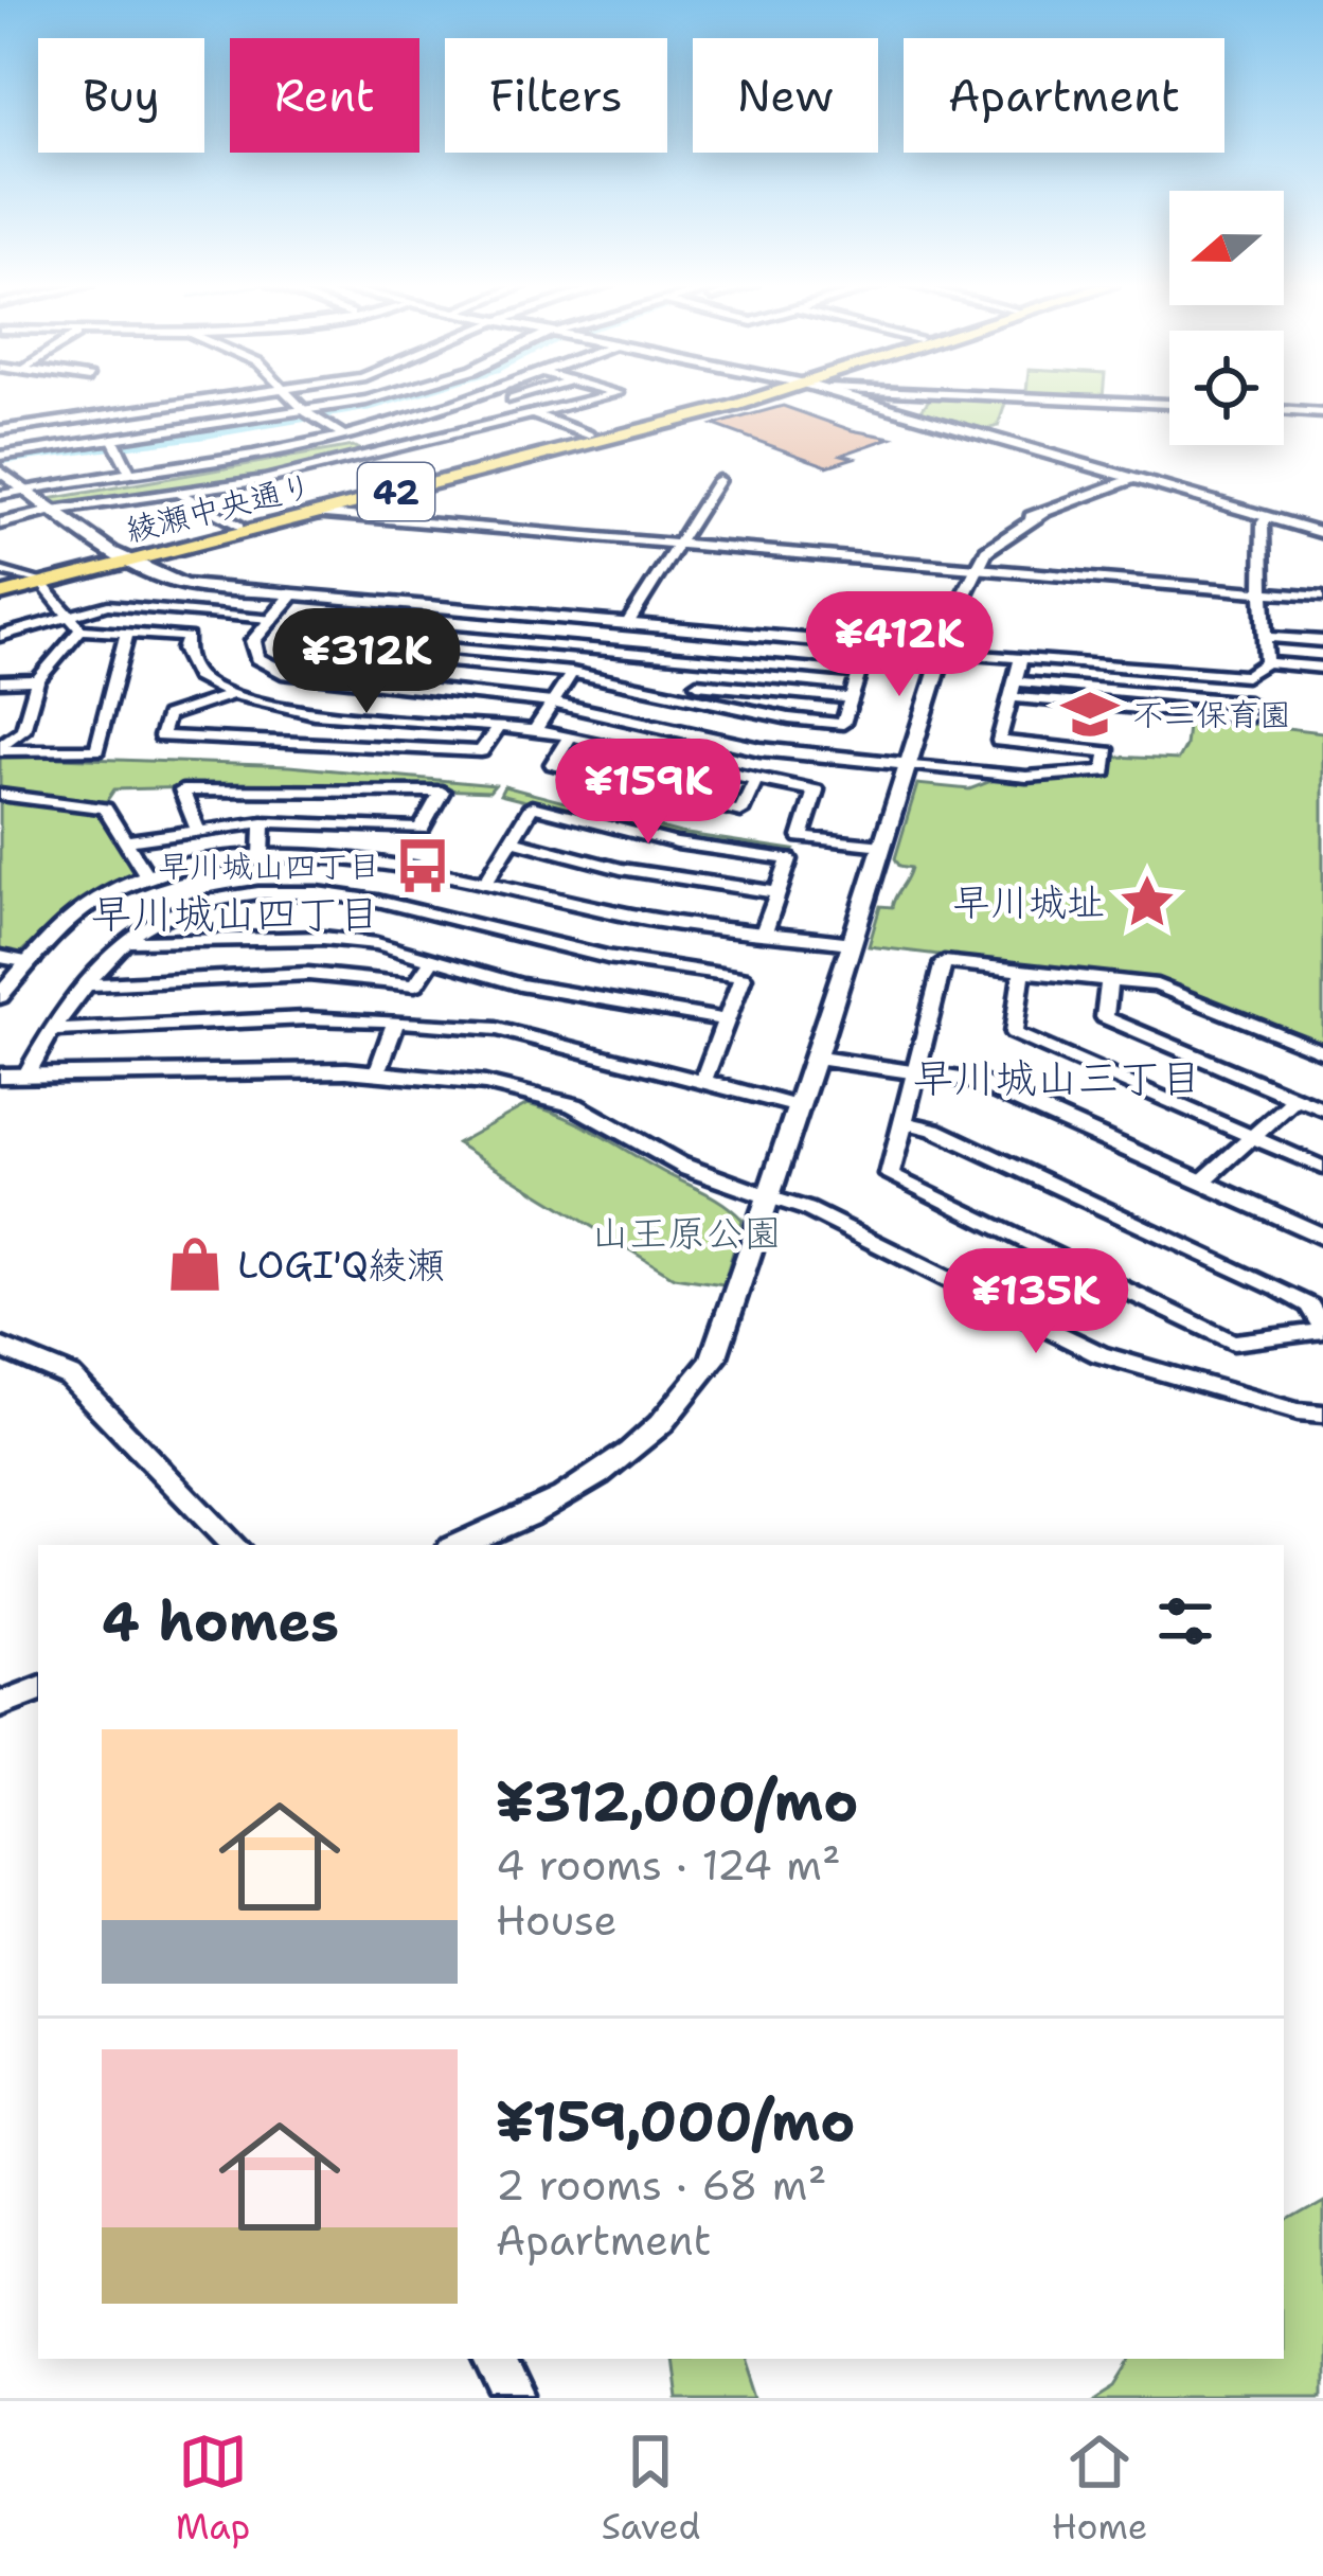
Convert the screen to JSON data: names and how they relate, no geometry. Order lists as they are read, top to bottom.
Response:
{
  "streets": {
    "main road": ["42", "綾瀬中央通り"]
  },
  "districts": ["早川城山四丁目", "早川城山三丁目"],
  "parks": ["山王原公園"],
  "places": {
    "school or university": ["不二保育園"],
    "bus stop": ["早川城山四丁目"],
    "place": ["早川城址"],
    "shop": ["LOGI'Q綾瀬"]
  },
  "north": "left",
  "page": {
    "chip": [
      "Buy",
      "Rent",
      "Filters",
      "New",
      "Apartment"
    ],
    "price": [
      "¥412K",
      "¥312K",
      "¥159K",
      "¥135K"
    ],
    "heading": "4 homes",
    "list": [
      {
        "name": "¥312,000/mo",
        "note": "4 rooms · 124 m² · House"
      },
      {
        "name": "¥159,000/mo",
        "note": "2 rooms · 68 m² · Apartment"
      }
    ],
    "tabs": ["Map", "Saved", "Home"]
  }
}
